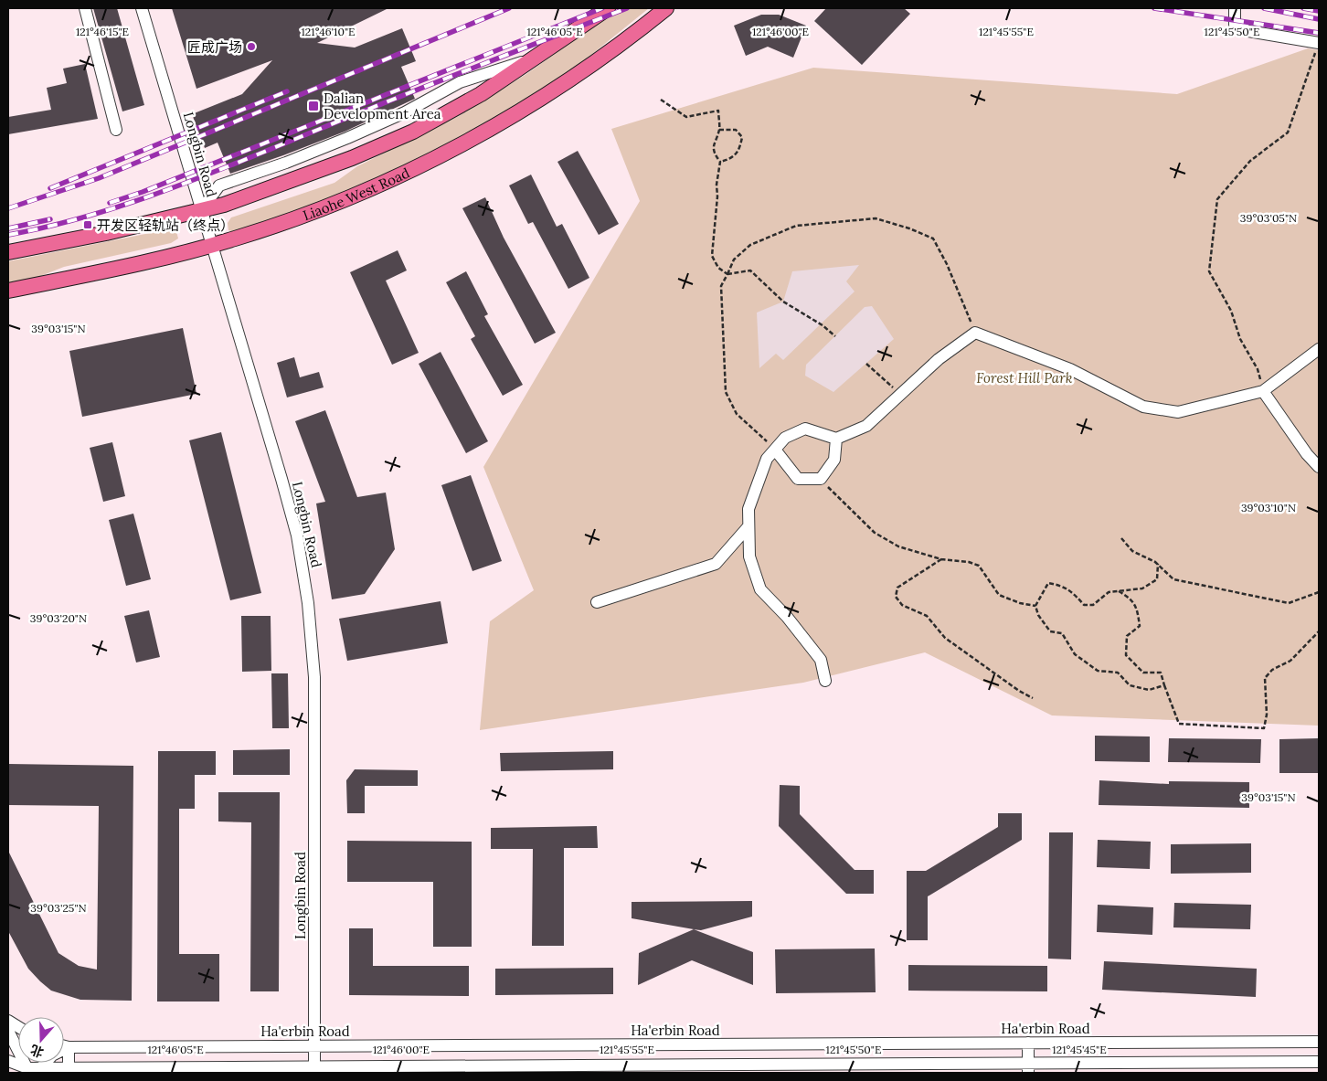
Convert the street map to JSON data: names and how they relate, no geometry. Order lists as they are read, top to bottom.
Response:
{
  "streets": {
    "main road": ["Liaohe West Road"],
    "street": ["Longbin Road", "Ha'erbin Road"]
  },
  "crossings": [
    ["Longbin Road", "Liaohe West Road"],
    ["Longbin Road", "Ha'erbin Road"]
  ],
  "parks": ["Forest Hill Park"],
  "places": {
    "other": ["匠成广场"],
    "transit": ["Dalian Development Area", "开发区轻轨站（终点）"]
  },
  "north": "bottom",
  "coordinates": [
    "121°46'15\"E",
    "121°46'10\"E",
    "121°46'05\"E",
    "121°46'00\"E",
    "121°45'55\"E",
    "121°45'50\"E",
    "39°03'05\"N",
    "39°03'15\"N",
    "39°03'10\"N",
    "39°03'20\"N",
    "39°03'25\"N",
    "121°45'45\"E"
  ]
}
